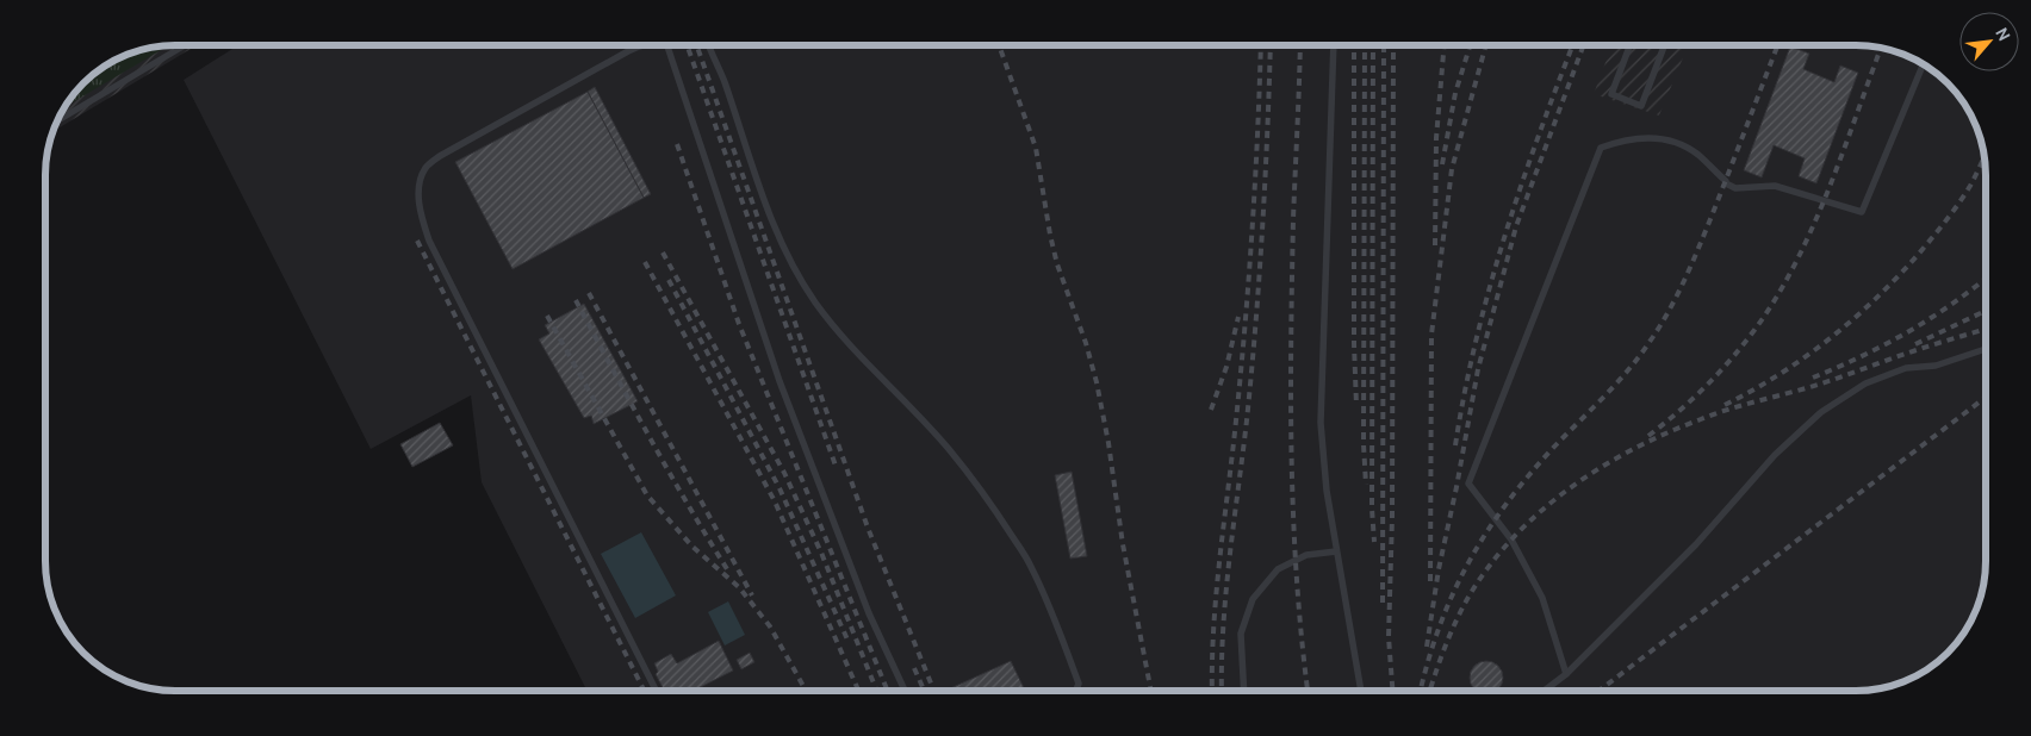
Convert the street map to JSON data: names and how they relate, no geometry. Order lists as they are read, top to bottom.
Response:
{
  "north": "top right"
}
